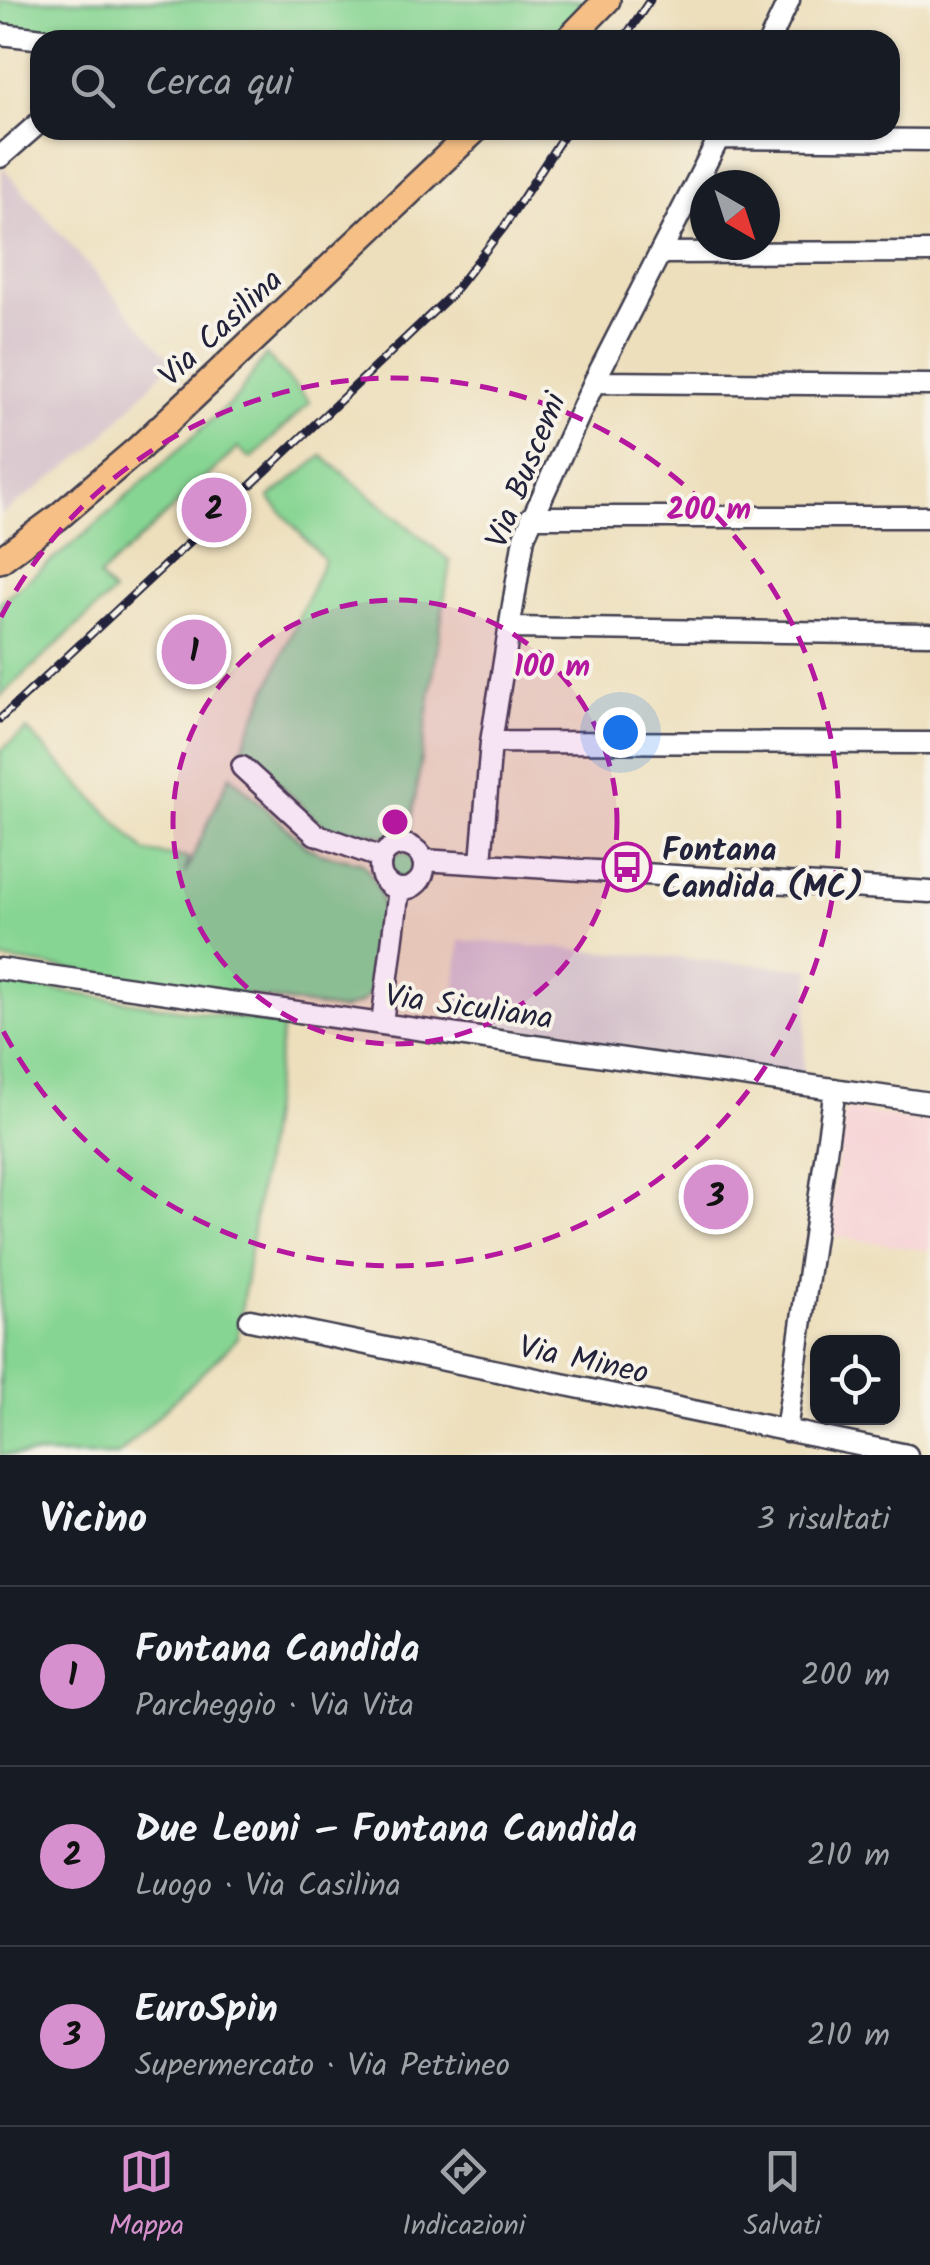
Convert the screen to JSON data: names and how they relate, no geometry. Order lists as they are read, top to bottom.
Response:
{
  "streets": {
    "main road": ["Via Casilina"],
    "street": ["Via Buscemi", "Via Siculiana", "Via Mineo"]
  },
  "places": {
    "bus stop": ["Fontana Candida (MC)"]
  },
  "north": "bottom right",
  "page": {
    "search": "Cerca qui",
    "pins": ["2", "1", "3"],
    "heading": ["Vicino", "3 risultati"],
    "list": [
      {
        "mark": "1",
        "name": "Fontana Candida",
        "note": "Parcheggio · Via Vita",
        "value": "200 m"
      },
      {
        "mark": "2",
        "name": "Due Leoni – Fontana Candida",
        "note": "Luogo · Via Casilina",
        "value": "210 m"
      },
      {
        "mark": "3",
        "name": "EuroSpin",
        "note": "Supermercato · Via Pettineo",
        "value": "210 m"
      }
    ],
    "nav": ["Mappa", "Indicazioni", "Salvati"]
  },
  "rings": ["200 m", "100 m"]
}
